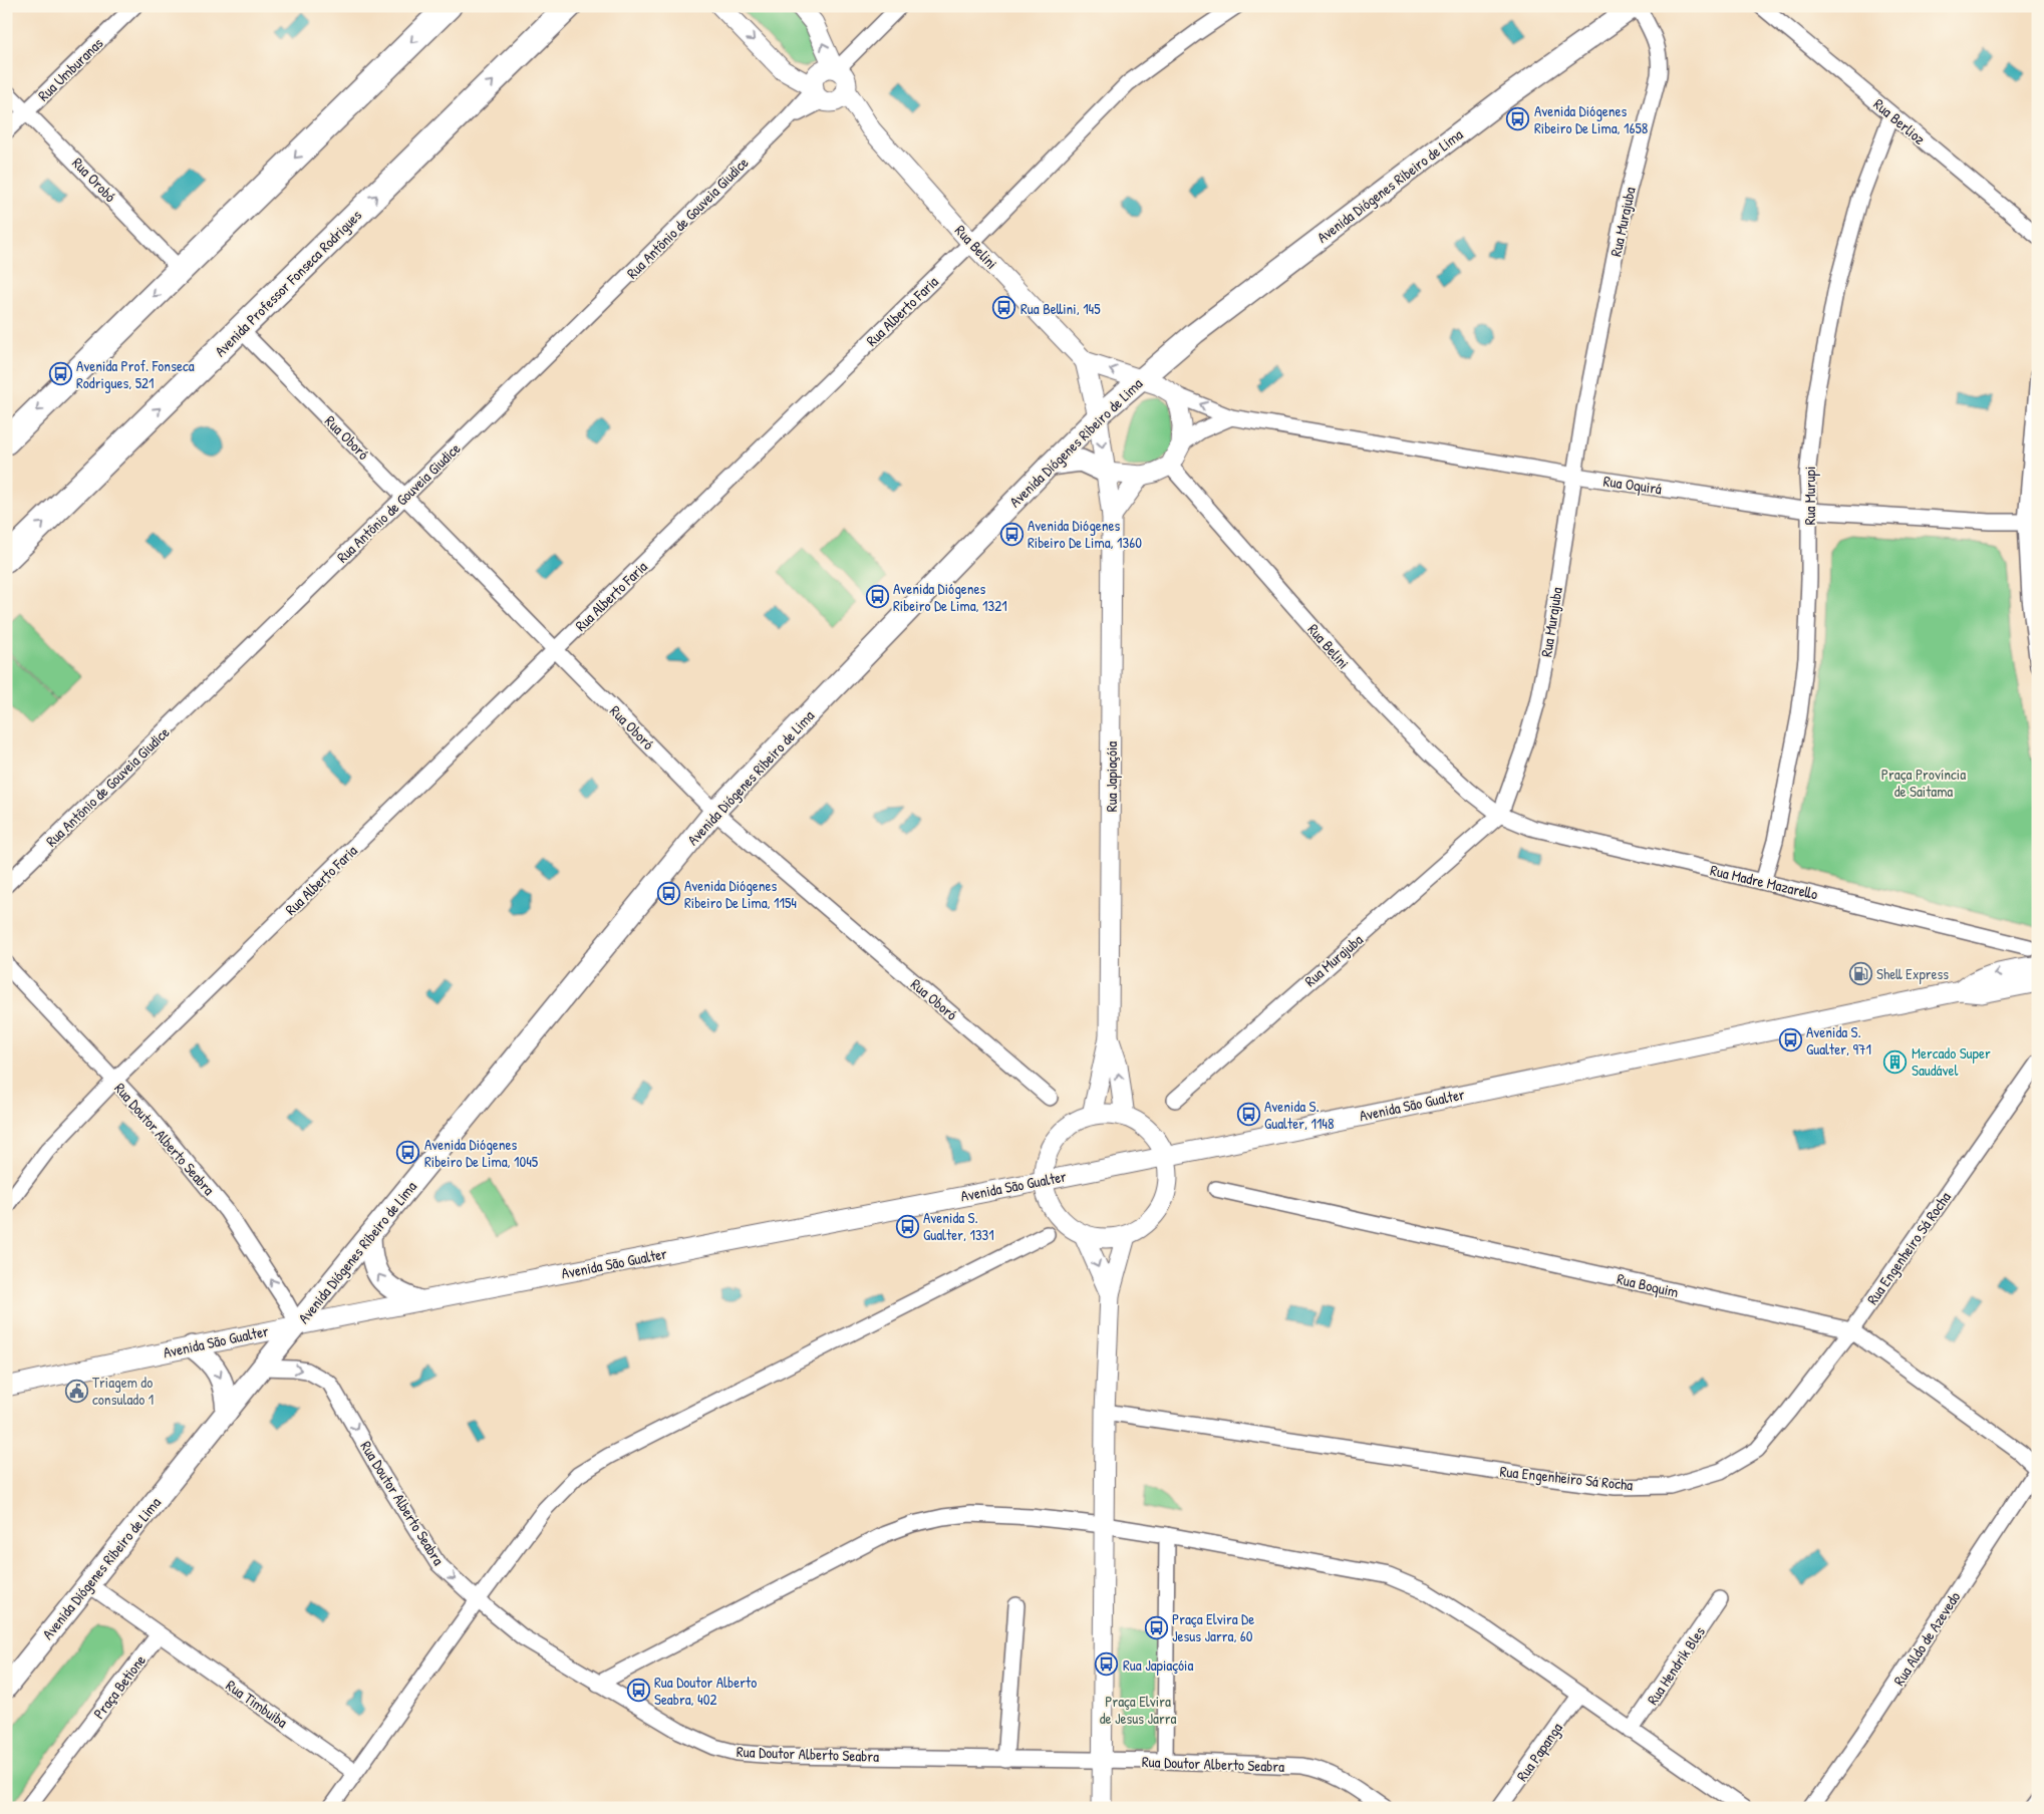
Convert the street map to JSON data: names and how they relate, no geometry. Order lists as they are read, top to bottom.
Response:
{
  "streets": {
    "highway": ["Avenida Professor Fonseca Rodrigues"],
    "main road": ["Avenida Diógenes Ribeiro de Lima"],
    "street": [
      "Rua Umburanas",
      "Rua Berlioz",
      "Rua Orobó",
      "Rua Antônio de Gouveia Giudice",
      "Rua Murajuba",
      "Rua Belini",
      "Rua Alberto Faria",
      "Rua Oboró",
      "Rua Oquirá",
      "Rua Murupi",
      "Rua Japiaçóia",
      "Rua Madre Mazarello",
      "Avenida São Gualter",
      "Rua Doutor Alberto Seabra",
      "Rua Engenheiro Sá Rocha",
      "Rua Boquim",
      "Rua Aldo de Azevedo",
      "Rua Hendrik Bles",
      "Praça Betione",
      "Rua Timbuiba",
      "Rua Papanga"
    ]
  },
  "crossings": [
    ["Rua Umburanas", "Rua Orobó"],
    ["Rua Berlioz", "Rua Murupi"],
    ["Avenida Diógenes Ribeiro de Lima", "Rua Murajuba"],
    ["Avenida Diógenes Ribeiro de Lima", "Rua Belini"],
    ["Avenida Diógenes Ribeiro de Lima", "Rua Oboró"],
    ["Avenida Diógenes Ribeiro de Lima", "Rua Oquirá"],
    ["Avenida Diógenes Ribeiro de Lima", "Rua Japiaçóia"],
    ["Avenida Diógenes Ribeiro de Lima", "Avenida São Gualter"],
    ["Avenida Diógenes Ribeiro de Lima", "Rua Doutor Alberto Seabra"],
    ["Rua Antônio de Gouveia Giudice", "Rua Belini"],
    ["Rua Antônio de Gouveia Giudice", "Rua Oboró"],
    ["Rua Murajuba", "Rua Belini"],
    ["Rua Murajuba", "Rua Oquirá"],
    ["Rua Murajuba", "Rua Madre Mazarello"],
    ["Rua Belini", "Rua Alberto Faria"],
    ["Rua Belini", "Rua Oquirá"],
    ["Rua Belini", "Rua Japiaçóia"],
    ["Rua Belini", "Rua Madre Mazarello"],
    ["Avenida Professor Fonseca Rodrigues", "Rua Oboró"],
    ["Rua Alberto Faria", "Rua Oboró"],
    ["Rua Alberto Faria", "Rua Doutor Alberto Seabra"],
    ["Rua Oquirá", "Rua Murupi"],
    ["Rua Oquirá", "Rua Japiaçóia"],
    ["Rua Murupi", "Rua Madre Mazarello"],
    ["Avenida São Gualter", "Rua Doutor Alberto Seabra"],
    ["Rua Engenheiro Sá Rocha", "Rua Boquim"],
    ["Rua Boquim", "Rua Aldo de Azevedo"],
    ["Praça Betione", "Rua Timbuiba"]
  ],
  "parks": ["Praça Província de Saitama", "Praça Elvira de Jesus Jarra"],
  "places": {
    "bus stop": [
      "Avenida Diógenes Ribeiro De Lima, 1658",
      "Rua Bellini, 145",
      "Avenida Prof. Fonseca Rodrigues, 521",
      "Avenida Diógenes Ribeiro De Lima, 1360",
      "Avenida Diógenes Ribeiro De Lima, 1321",
      "Avenida Diógenes Ribeiro De Lima, 1154",
      "Avenida S. Gualter, 971",
      "Avenida S. Gualter, 1148",
      "Avenida Diógenes Ribeiro De Lima, 1045",
      "Avenida S. Gualter, 1331",
      "Praça Elvira De Jesus Jarra, 60",
      "Rua Japiaçóia",
      "Rua Doutor Alberto Seabra, 402"
    ],
    "fuel station": ["Shell Express"],
    "building": ["Mercado Super Saudável"],
    "public building": ["Triagem do consulado 1"]
  }
}
